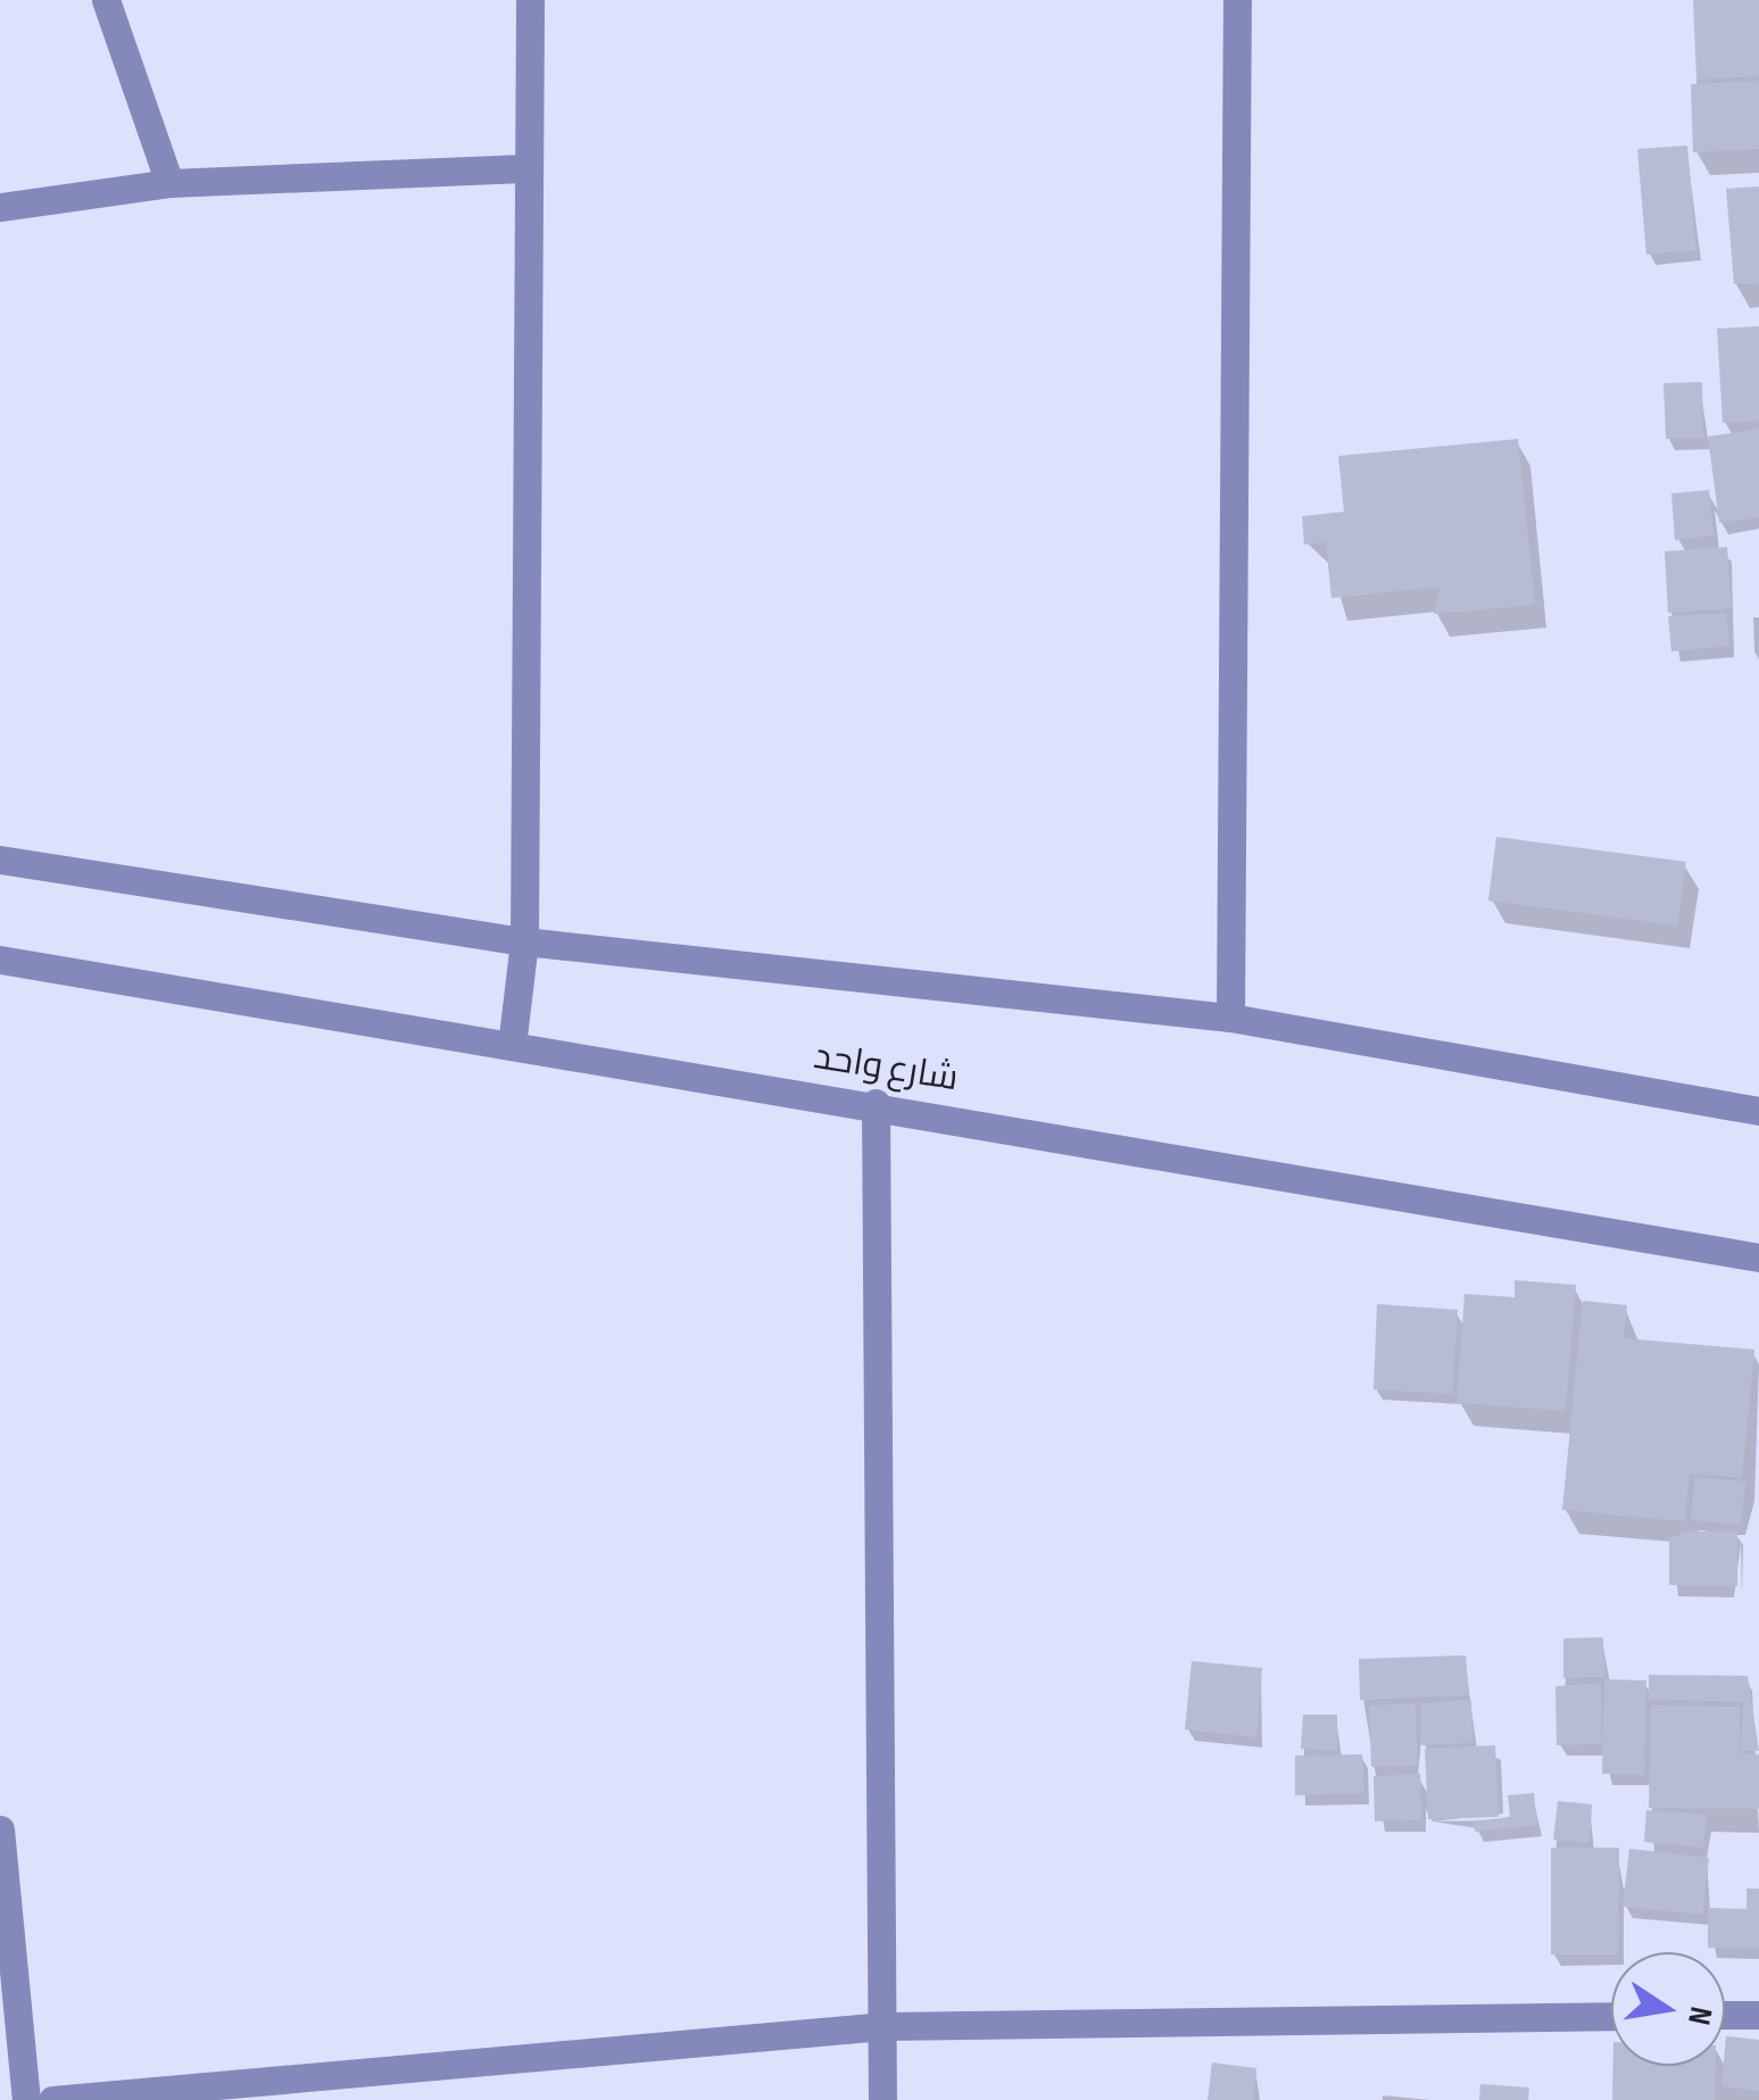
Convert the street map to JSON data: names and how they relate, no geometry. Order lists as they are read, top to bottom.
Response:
{
  "streets": {
    "street": ["شارع واحد"]
  },
  "north": "right"
}
